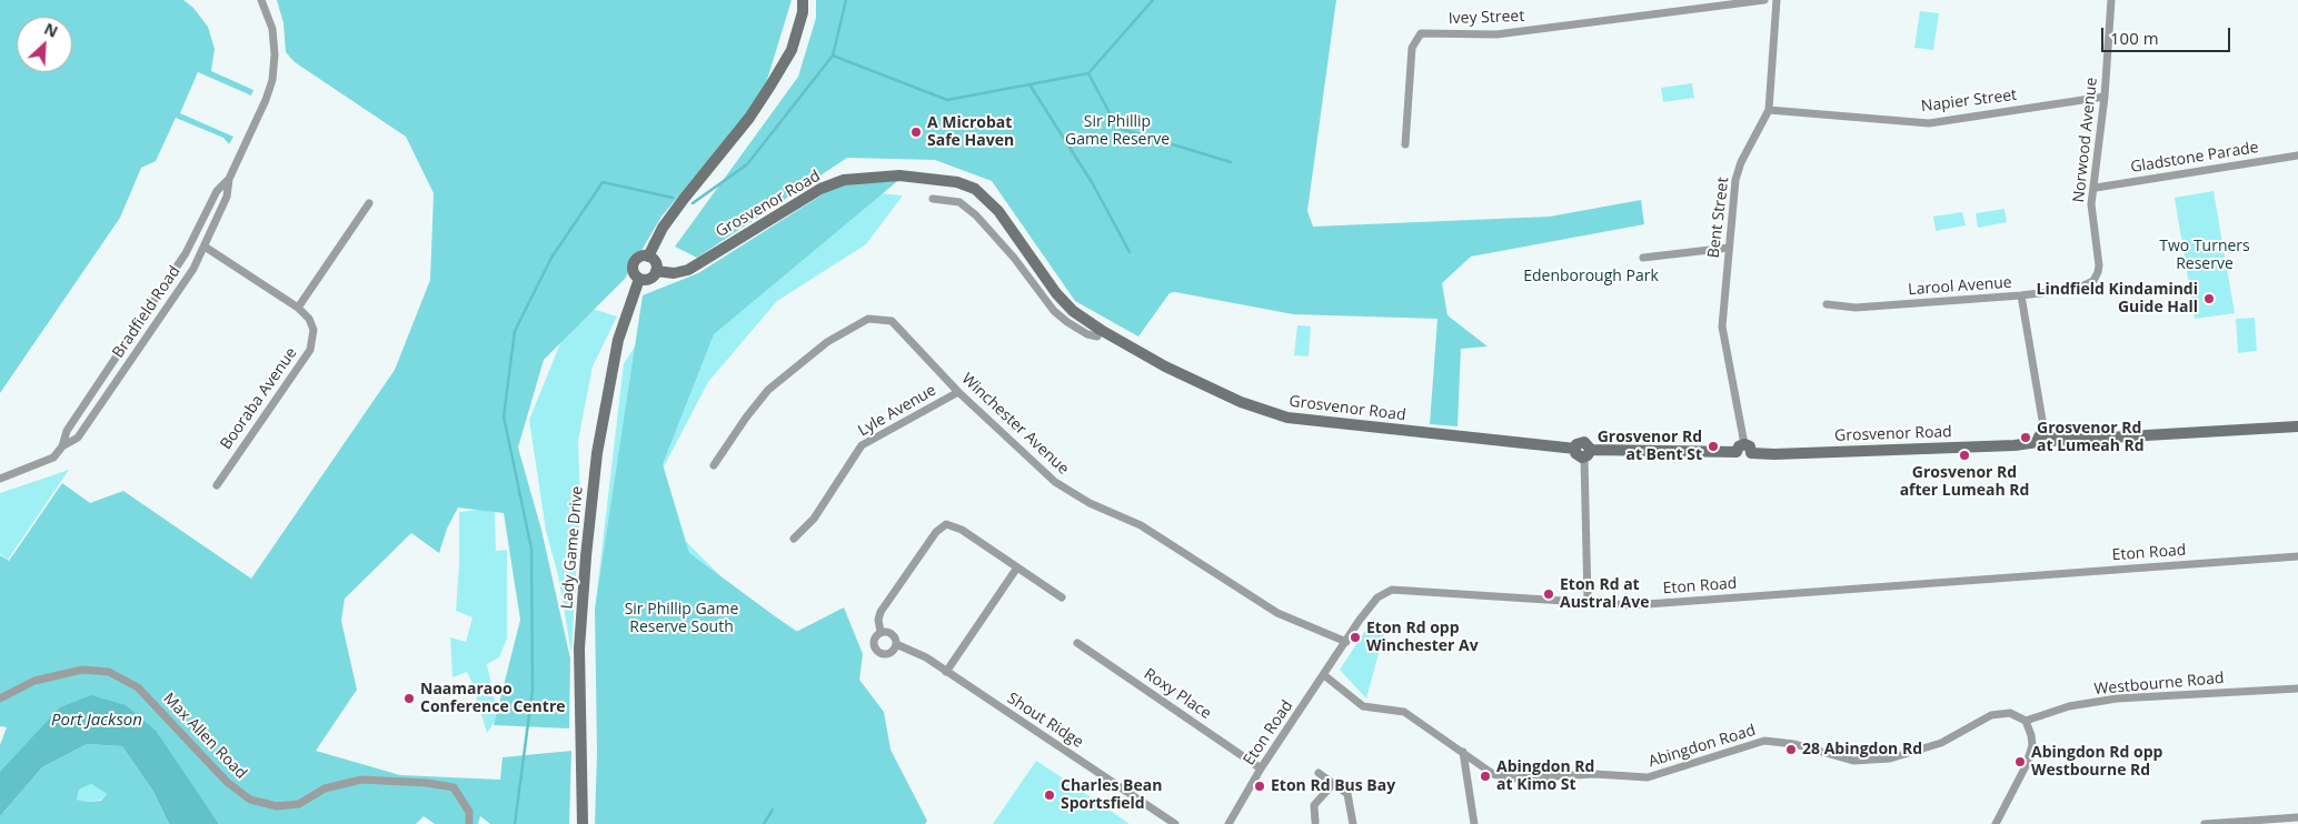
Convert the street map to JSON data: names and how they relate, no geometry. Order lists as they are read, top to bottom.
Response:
{
  "streets": {
    "street": [
      "Ivey Street",
      "Napier Street",
      "Norwood Avenue",
      "Gladstone Parade",
      "Grosvenor Road",
      "Bent Street",
      "Larool Avenue",
      "Bradfield Road",
      "Booraba Avenue",
      "Lyle Avenue",
      "Winchester Avenue",
      "Lady Game Drive",
      "Eton Road",
      "Westbourne Road",
      "Roxy Place",
      "Shout Ridge",
      "Max Allen Road",
      "Abingdon Road"
    ]
  },
  "crossings": [
    ["Napier Street", "Norwood Avenue"],
    ["Napier Street", "Bent Street"],
    ["Norwood Avenue", "Gladstone Parade"],
    ["Norwood Avenue", "Larool Avenue"],
    ["Grosvenor Road", "Bent Street"],
    ["Grosvenor Road", "Lady Game Drive"],
    ["Bradfield Road", "Booraba Avenue"],
    ["Lyle Avenue", "Winchester Avenue"],
    ["Winchester Avenue", "Eton Road"],
    ["Eton Road", "Roxy Place"],
    ["Eton Road", "Abingdon Road"],
    ["Westbourne Road", "Abingdon Road"]
  ],
  "water": ["Port Jackson"],
  "parks": [
    "Sir Phillip Game Reserve",
    "Two Turners Reserve",
    "Edenborough Park",
    "Sir Phillip Game Reserve South"
  ],
  "places": [
    "A Microbat Safe Haven",
    "Lindfield Kindamindi Guide Hall",
    "Grosvenor Rd at Lumeah Rd",
    "Grosvenor Rd at Bent St",
    "Grosvenor Rd after Lumeah Rd",
    "Eton Rd at Austral Ave",
    "Eton Rd opp Winchester Av",
    "Naamaraoo Conference Centre",
    "28 Abingdon Rd",
    "Abingdon Rd opp Westbourne Rd",
    "Abingdon Rd at Kimo St",
    "Eton Rd Bus Bay",
    "Charles Bean Sportsfield"
  ],
  "scale_bar": "100 m",
  "north": "top right"
}
